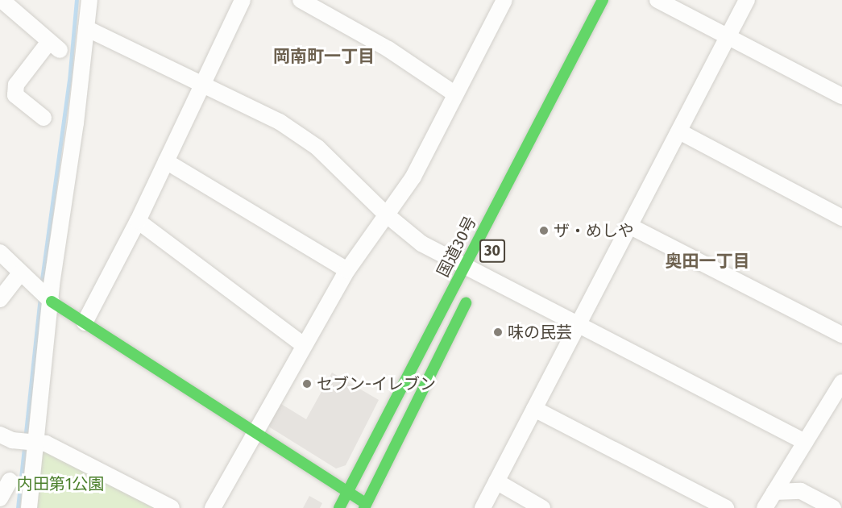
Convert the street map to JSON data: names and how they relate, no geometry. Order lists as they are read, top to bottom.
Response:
{
  "streets": {
    "main road": ["国道30号", "30"]
  },
  "districts": ["岡南町一丁目", "奥田一丁目"],
  "parks": ["内田第1公園"],
  "places": ["ザ・めしや", "味の民芸", "セブン-イレブン"]
}
